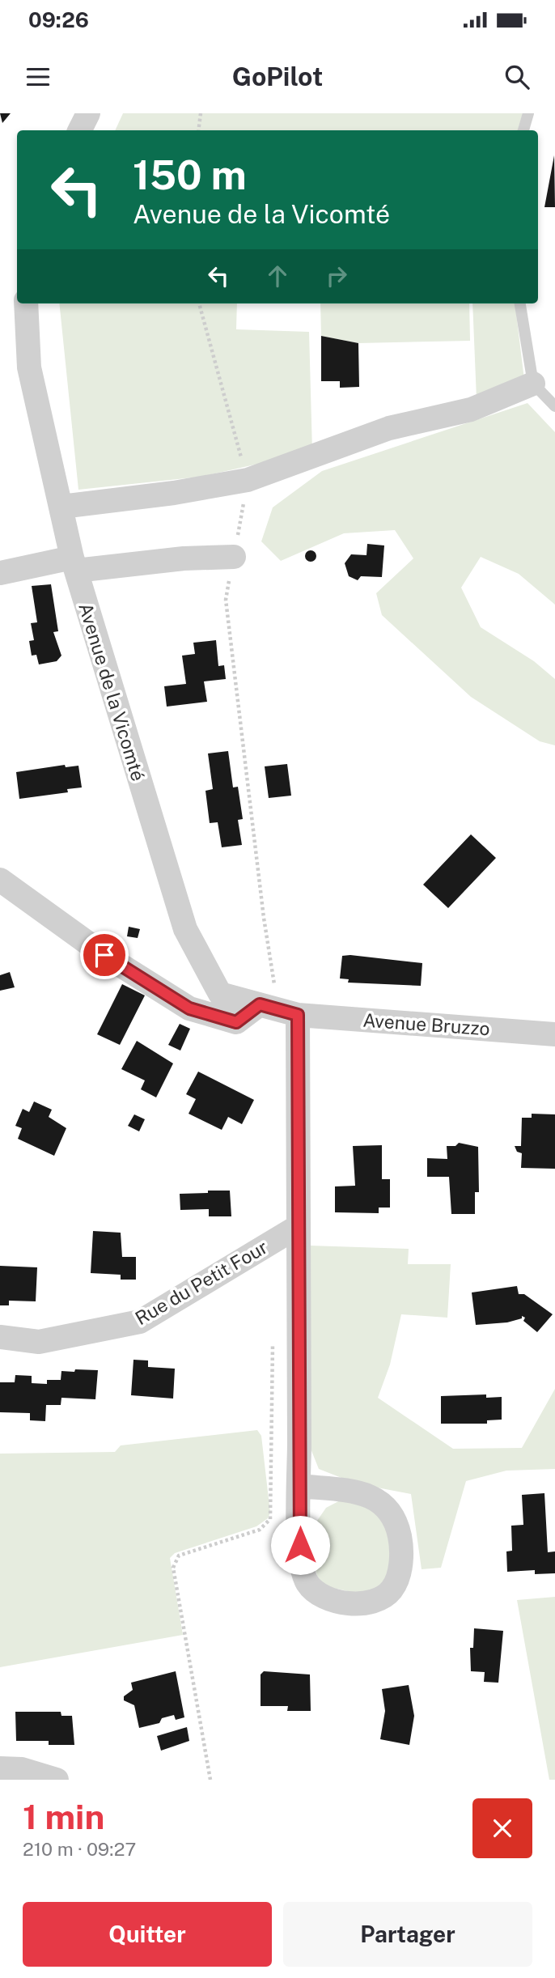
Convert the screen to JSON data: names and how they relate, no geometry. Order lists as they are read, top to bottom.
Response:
{
  "streets": {
    "street": ["Avenue de la Vicomté", "Avenue Bruzzo", "Rue du Petit Four"]
  },
  "crossings": [
    ["Avenue de la Vicomté", "Avenue Bruzzo"]
  ],
  "page": {
    "status": "09:26",
    "header": "GoPilot",
    "turn": ["150 m", "Avenue de la Vicomté"],
    "heading": ["1 min", "210 m · 09:27"],
    "buttons": ["Quitter", "Partager"]
  }
}
